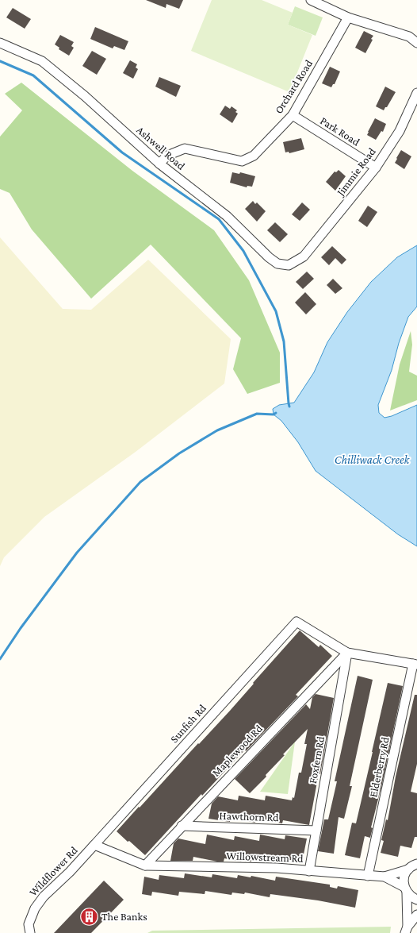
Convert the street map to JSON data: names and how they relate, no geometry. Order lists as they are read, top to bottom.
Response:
{
  "streets": {
    "street": [
      "Orchard Road",
      "Park Road",
      "Ashwell Road",
      "Jimmie Road",
      "Sunfish Rd",
      "Maplewood Rd",
      "Foxfern Rd",
      "Elderberry Rd",
      "Hawthorn Rd",
      "Willowstream Rd",
      "Wildflower Rd"
    ]
  },
  "crossings": [
    ["Orchard Road", "Park Road"],
    ["Orchard Road", "Ashwell Road"],
    ["Park Road", "Jimmie Road"],
    ["Ashwell Road", "Jimmie Road"],
    ["Sunfish Rd", "Maplewood Rd"],
    ["Sunfish Rd", "Foxfern Rd"],
    ["Sunfish Rd", "Wildflower Rd"],
    ["Maplewood Rd", "Foxfern Rd"],
    ["Maplewood Rd", "Hawthorn Rd"],
    ["Maplewood Rd", "Willowstream Rd"],
    ["Foxfern Rd", "Hawthorn Rd"],
    ["Foxfern Rd", "Willowstream Rd"],
    ["Elderberry Rd", "Willowstream Rd"]
  ],
  "water": ["Chilliwack Creek"],
  "places": {
    "building": ["The Banks"]
  }
}
